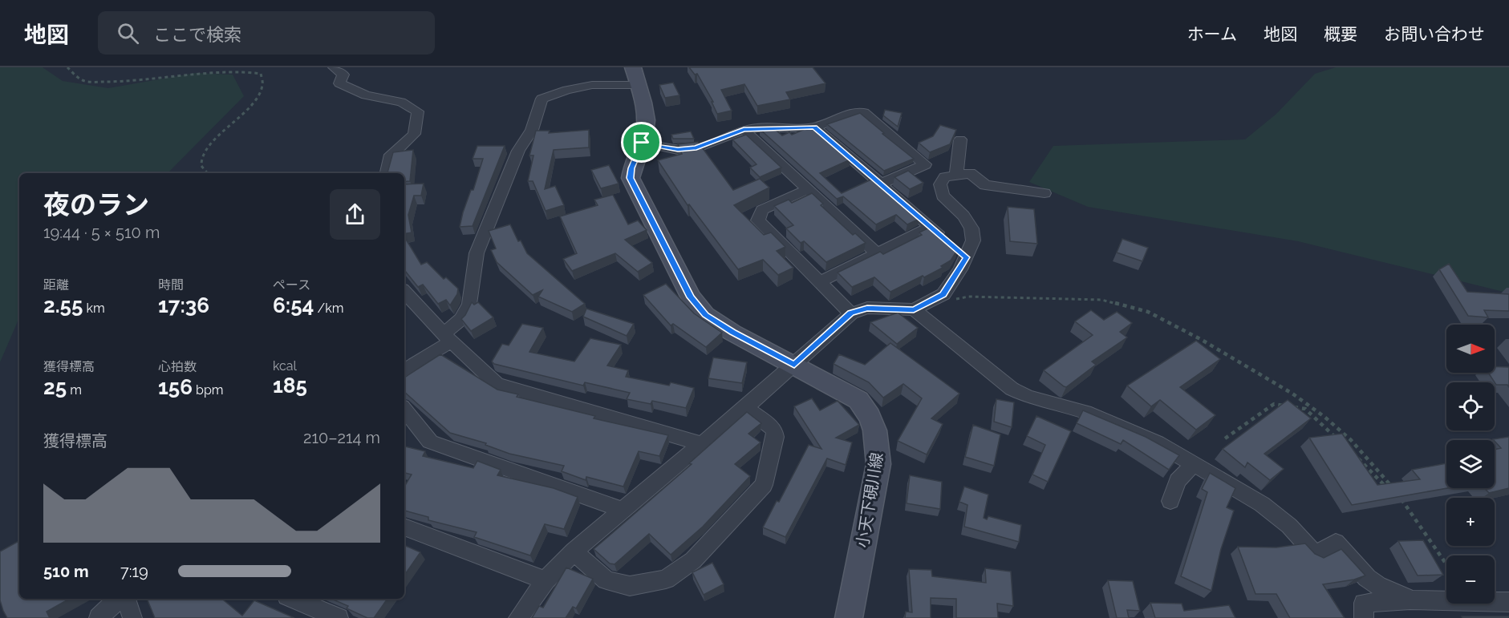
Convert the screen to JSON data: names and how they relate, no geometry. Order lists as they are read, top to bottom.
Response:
{
  "streets": {
    "main road": ["小天下硯川線"]
  },
  "north": "right",
  "page": {
    "header": "地図",
    "search": "ここで検索",
    "nav": [
      "ホーム",
      "地図",
      "概要",
      "お問い合わせ"
    ],
    "heading": ["夜のラン", "19:44 · 5 × 510 m"],
    "stats": [
      ["距離", "2.55 km"],
      ["時間", "17:36"],
      ["ペース", "6:54 /km"],
      ["獲得標高", "25 m"],
      ["心拍数", "156 bpm"],
      ["kcal", "185"]
    ],
    "map_buttons": ["+", "−"],
    "chart": ["獲得標高", "210–214 m"],
    "list": [
      {
        "name": "510 m",
        "note": "7:19"
      }
    ]
  }
}
